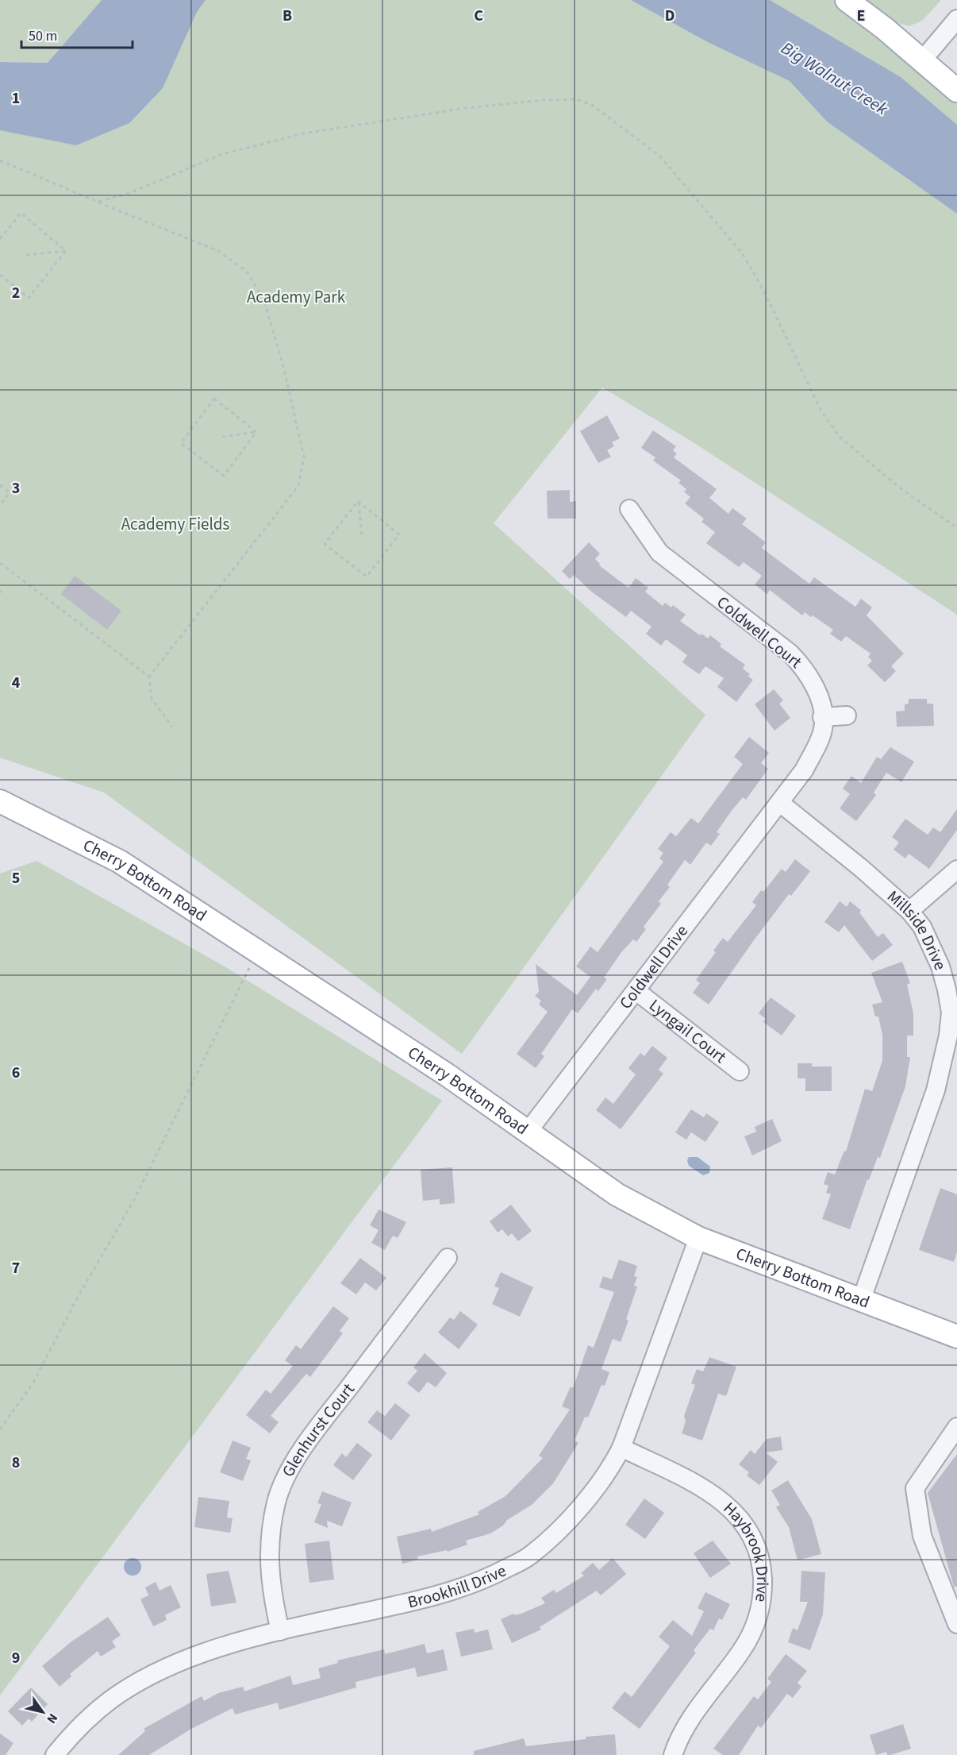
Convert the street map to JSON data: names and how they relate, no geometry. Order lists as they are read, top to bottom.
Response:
{
  "streets": {
    "main road": ["Cherry Bottom Road"],
    "street": [
      "Coldwell Court",
      "Millside Drive",
      "Coldwell Drive",
      "Lyngail Court",
      "Glenhurst Court",
      "Haybrook Drive",
      "Brookhill Drive"
    ]
  },
  "crossings": [
    ["Coldwell Court", "Millside Drive"],
    ["Coldwell Court", "Coldwell Drive"],
    ["Cherry Bottom Road", "Millside Drive"],
    ["Cherry Bottom Road", "Coldwell Drive"],
    ["Cherry Bottom Road", "Brookhill Drive"],
    ["Millside Drive", "Coldwell Drive"],
    ["Coldwell Drive", "Lyngail Court"],
    ["Glenhurst Court", "Brookhill Drive"],
    ["Haybrook Drive", "Brookhill Drive"]
  ],
  "water": ["Big Walnut Creek"],
  "parks": ["Academy Park", "Academy Fields"],
  "scale_bar": "50 m",
  "north": "bottom right",
  "grid": {
    "columns": [
      "B",
      "C",
      "D",
      "E"
    ],
    "rows": [
      "1",
      "2",
      "3",
      "4",
      "5",
      "6",
      "7",
      "8",
      "9"
    ]
  }
}
